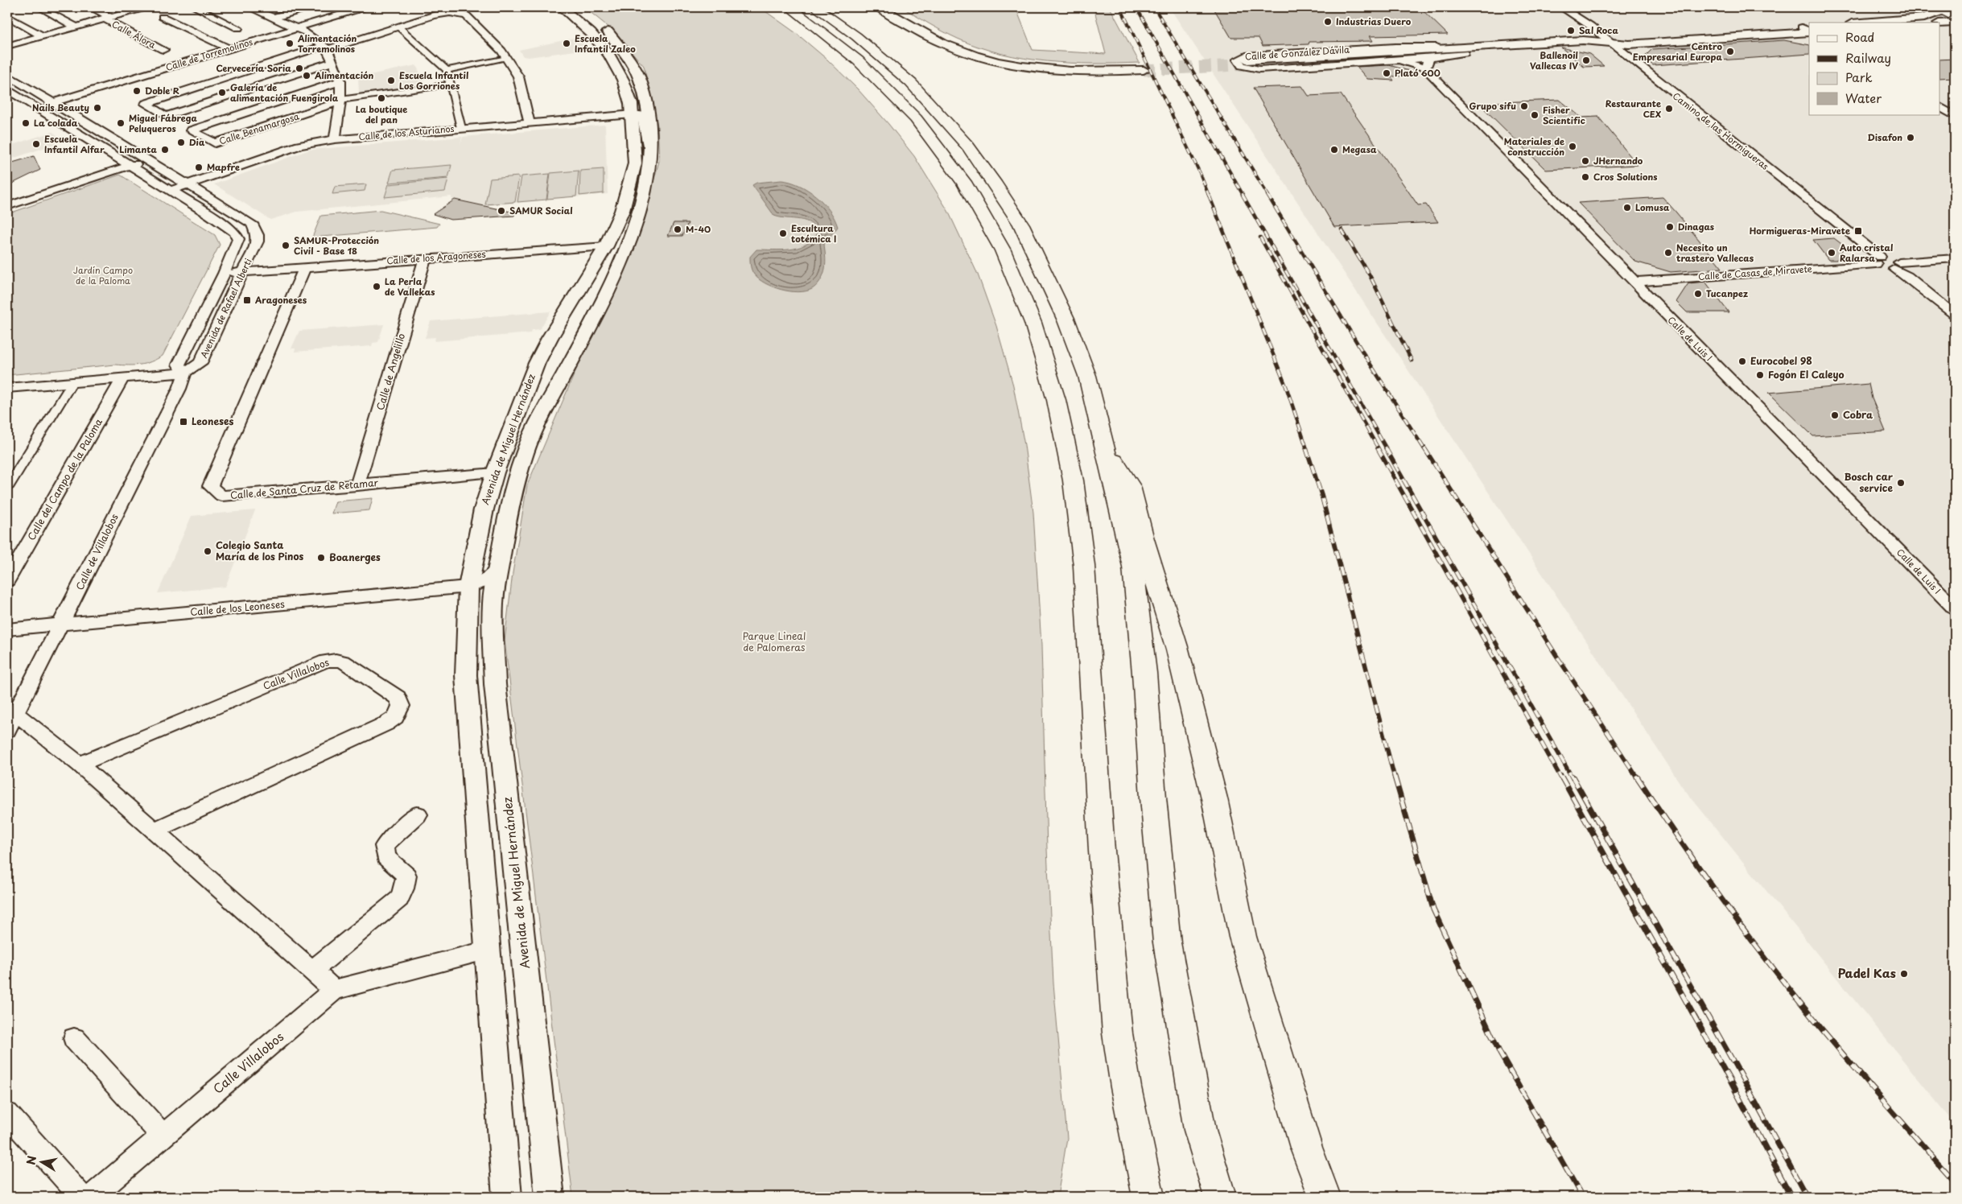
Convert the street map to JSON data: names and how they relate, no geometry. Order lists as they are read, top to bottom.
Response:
{
  "streets": {
    "street": [
      "Calle Álora",
      "Calle de González Dávila",
      "Calle de Torremolinos",
      "Calle Benamargosa",
      "Camino de las Hormigueras",
      "Calle de los Asturianos",
      "Calle de los Aragoneses",
      "Calle de Casas de Miravete",
      "Avenida de Rafael Alberti",
      "Calle de Luis I",
      "Calle de Angelillo",
      "Avenida de Miguel Hernández",
      "Calle del Campo de la Paloma",
      "Calle de Santa Cruz de Retamar",
      "Calle de Villalobos",
      "Calle de los Leoneses",
      "Calle Villalobos"
    ]
  },
  "crossings": [
    ["Calle de González Dávila", "Camino de las Hormigueras"],
    ["Calle de González Dávila", "Calle de Luis I"],
    ["Calle de Torremolinos", "Avenida de Rafael Alberti"],
    ["Camino de las Hormigueras", "Calle de Casas de Miravete"],
    ["Calle de los Asturianos", "Avenida de Rafael Alberti"],
    ["Calle de los Asturianos", "Avenida de Miguel Hernández"],
    ["Calle de los Aragoneses", "Avenida de Rafael Alberti"],
    ["Calle de los Aragoneses", "Calle de Angelillo"],
    ["Calle de los Aragoneses", "Avenida de Miguel Hernández"],
    ["Calle de los Aragoneses", "Calle de Santa Cruz de Retamar"],
    ["Calle de Casas de Miravete", "Calle de Luis I"],
    ["Avenida de Rafael Alberti", "Calle de Villalobos"],
    ["Calle de Angelillo", "Calle de Santa Cruz de Retamar"],
    ["Avenida de Miguel Hernández", "Calle de Santa Cruz de Retamar"],
    ["Avenida de Miguel Hernández", "Calle de los Leoneses"],
    ["Avenida de Miguel Hernández", "Calle Villalobos"],
    ["Calle de Villalobos", "Calle de los Leoneses"]
  ],
  "parks": ["Jardín Campo de la Paloma", "Parque Lineal de Palomeras"],
  "places": {
    "other": [
      "Industrias Duero",
      "Sal Roca",
      "Alimentación Torremolinos",
      "Escuela Infantil Zaleo",
      "Centro Empresarial Europa",
      "Ballenoil Vallecas IV",
      "Cervecería Soria",
      "Plató 600",
      "Alimentación",
      "Escuela Infantil Los Gorriones",
      "Doble R",
      "Galería de alimentación Fuengirola",
      "La boutique del pan",
      "Grupo sifu",
      "Nails Beauty",
      "Restaurante CEX",
      "Fisher Scientific",
      "La colada",
      "Miguel Fábrega Peluqueros",
      "Disafon",
      "Dia",
      "Escuela Infantil Alfar",
      "Materiales de construcción",
      "Limanta",
      "Megasa",
      "JHernando",
      "Mapfre",
      "Cros Solutions",
      "Lomusa",
      "SAMUR Social",
      "Dinagas",
      "M-40",
      "Escultura totémica I",
      "SAMUR-Protección Civil - Base 18",
      "Necesito un trastero Vallecas",
      "Auto cristal Ralarsa",
      "La Perla de Vallekas",
      "Tucanpez",
      "Eurocobel 98",
      "Fogón El Caleyo",
      "Cobra",
      "Bosch car service",
      "Colegio Santa María de los Pinos",
      "Boanerges",
      "Padel Kas"
    ],
    "transit": ["Hormigueras-Miravete", "Aragoneses", "Leoneses"]
  },
  "legend": [
    "Road",
    "Railway",
    "Park",
    "Water"
  ],
  "north": "left"
}
